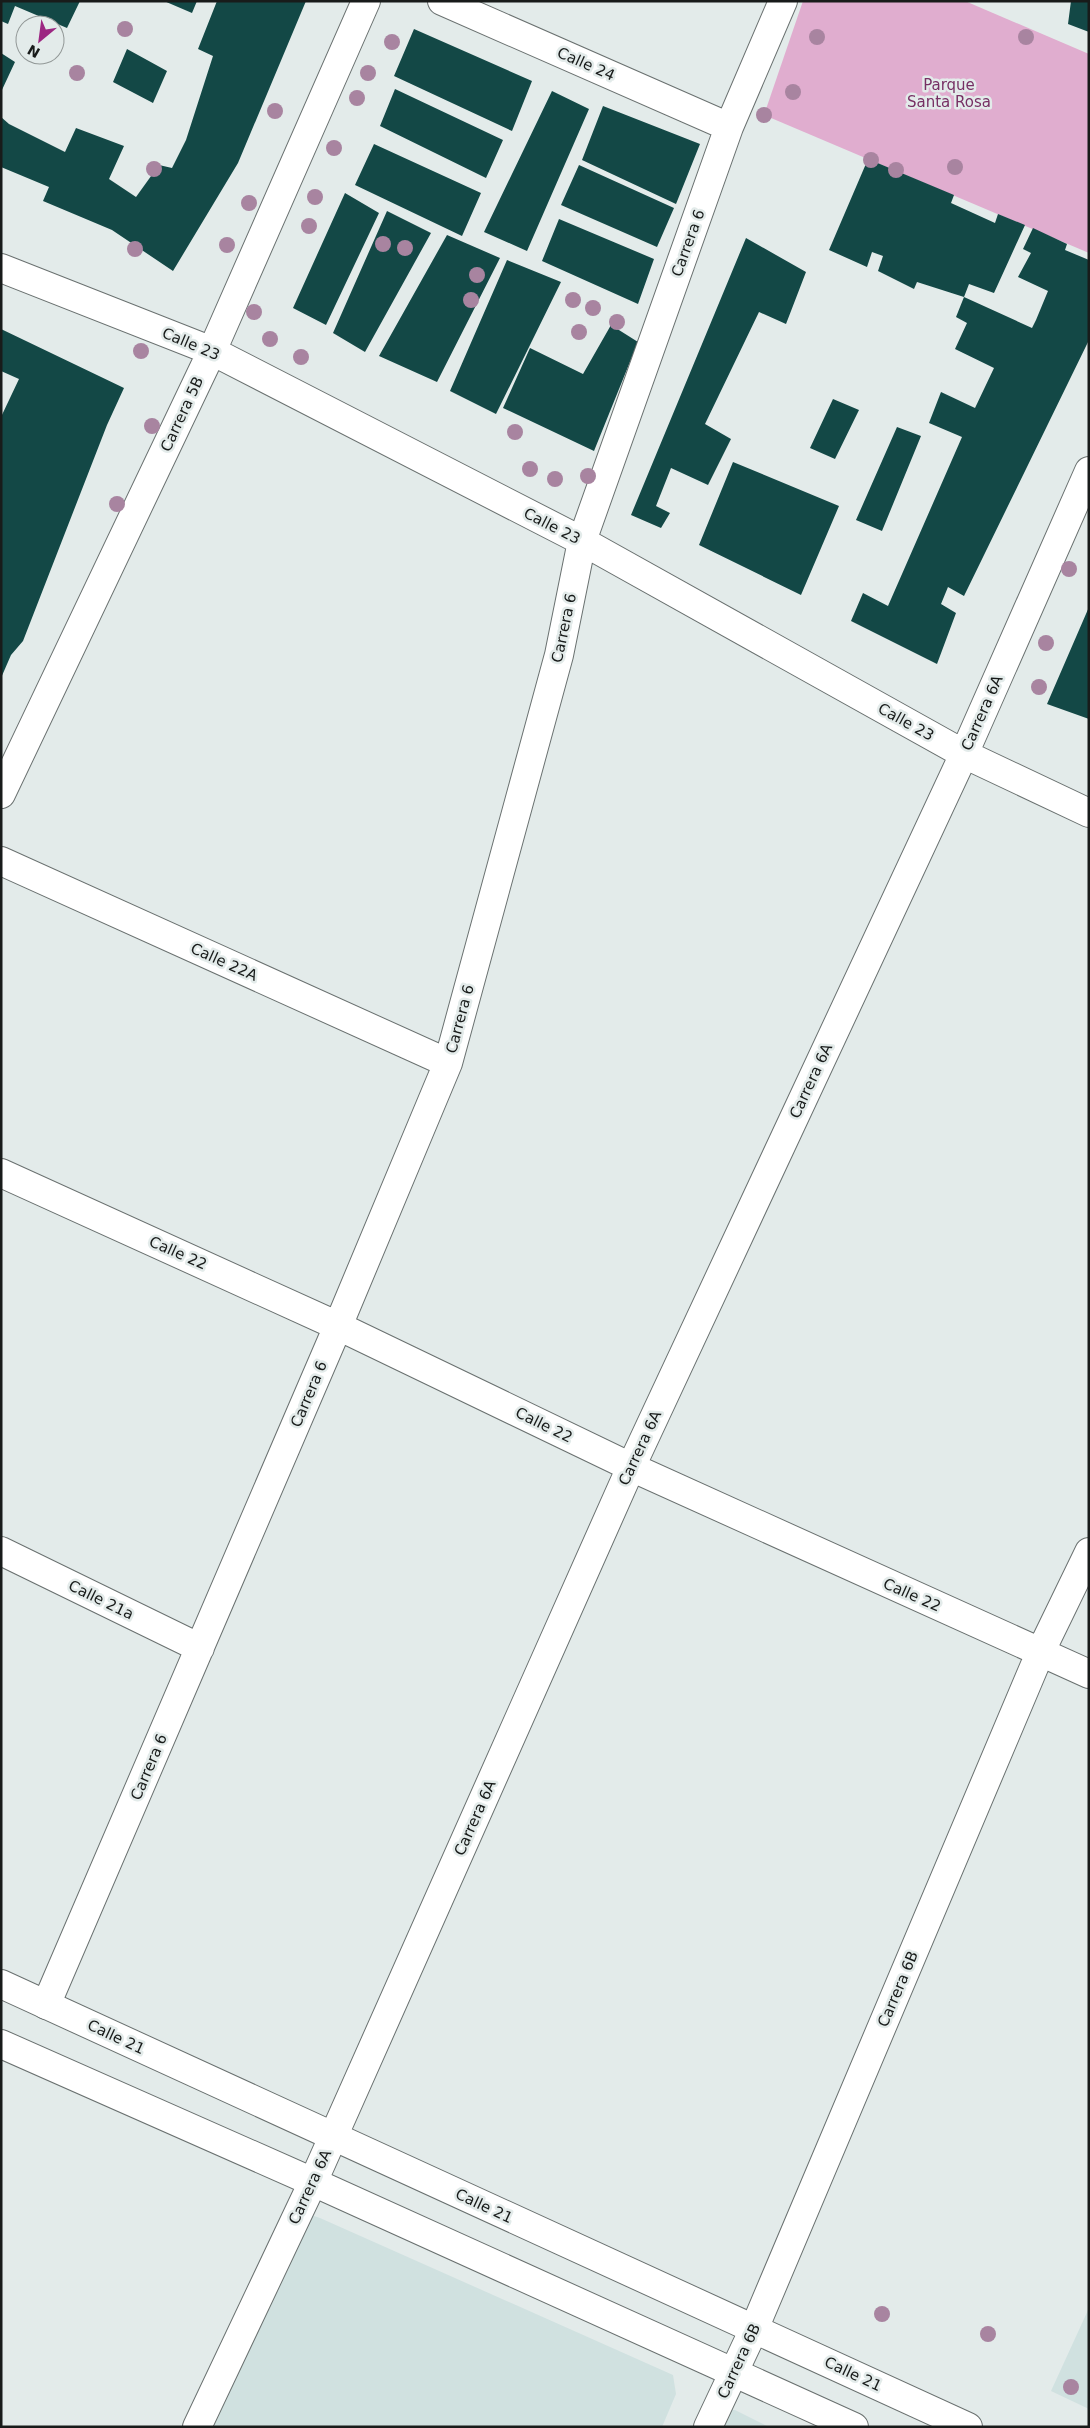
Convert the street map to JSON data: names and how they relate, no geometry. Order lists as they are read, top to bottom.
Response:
{
  "streets": {
    "street": [
      "Calle 24",
      "Carrera 6",
      "Calle 23",
      "Carrera 5B",
      "Carrera 6A",
      "Calle 22A",
      "Calle 22",
      "Calle 21a",
      "Carrera 6B",
      "Calle 21"
    ]
  },
  "crossings": [
    ["Calle 24", "Carrera 6"],
    ["Carrera 6", "Calle 23"],
    ["Carrera 6", "Calle 22A"],
    ["Carrera 6", "Calle 22"],
    ["Carrera 6", "Calle 21a"],
    ["Carrera 6", "Calle 21"],
    ["Calle 23", "Carrera 5B"],
    ["Calle 23", "Carrera 6A"],
    ["Carrera 6A", "Calle 22"],
    ["Carrera 6A", "Calle 21"],
    ["Calle 22", "Carrera 6B"],
    ["Carrera 6B", "Calle 21"]
  ],
  "parks": ["Parque Santa Rosa"],
  "north": "bottom left"
}
